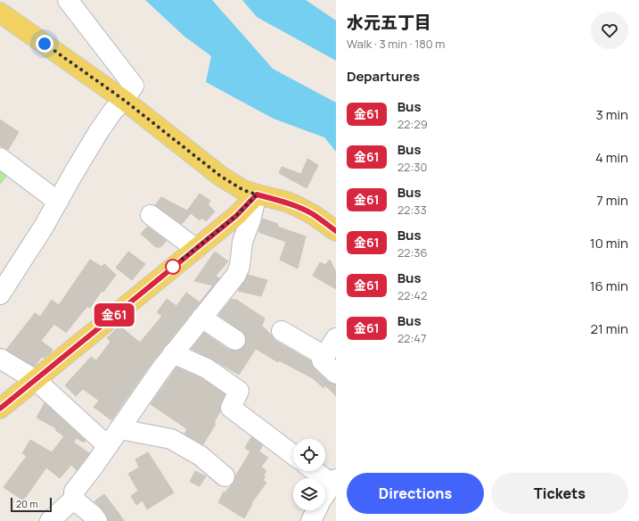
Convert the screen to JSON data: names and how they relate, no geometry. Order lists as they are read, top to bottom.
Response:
{
  "lines": ["bus line 金61"],
  "scale_bar": "20 m",
  "page": {
    "on_map": "金61",
    "heading": [
      ["水元五丁目", "Walk · 3 min · 180 m"],
      "Departures"
    ],
    "list": [
      {
        "mark": "金61",
        "name": "Bus",
        "note": "22:29",
        "value": "3 min"
      },
      {
        "mark": "金61",
        "name": "Bus",
        "note": "22:30",
        "value": "4 min"
      },
      {
        "mark": "金61",
        "name": "Bus",
        "note": "22:33",
        "value": "7 min"
      },
      {
        "mark": "金61",
        "name": "Bus",
        "note": "22:36",
        "value": "10 min"
      },
      {
        "mark": "金61",
        "name": "Bus",
        "note": "22:42",
        "value": "16 min"
      },
      {
        "mark": "金61",
        "name": "Bus",
        "note": "22:47",
        "value": "21 min"
      }
    ],
    "buttons": ["Directions", "Tickets"],
    "scale": "20 m"
  }
}
